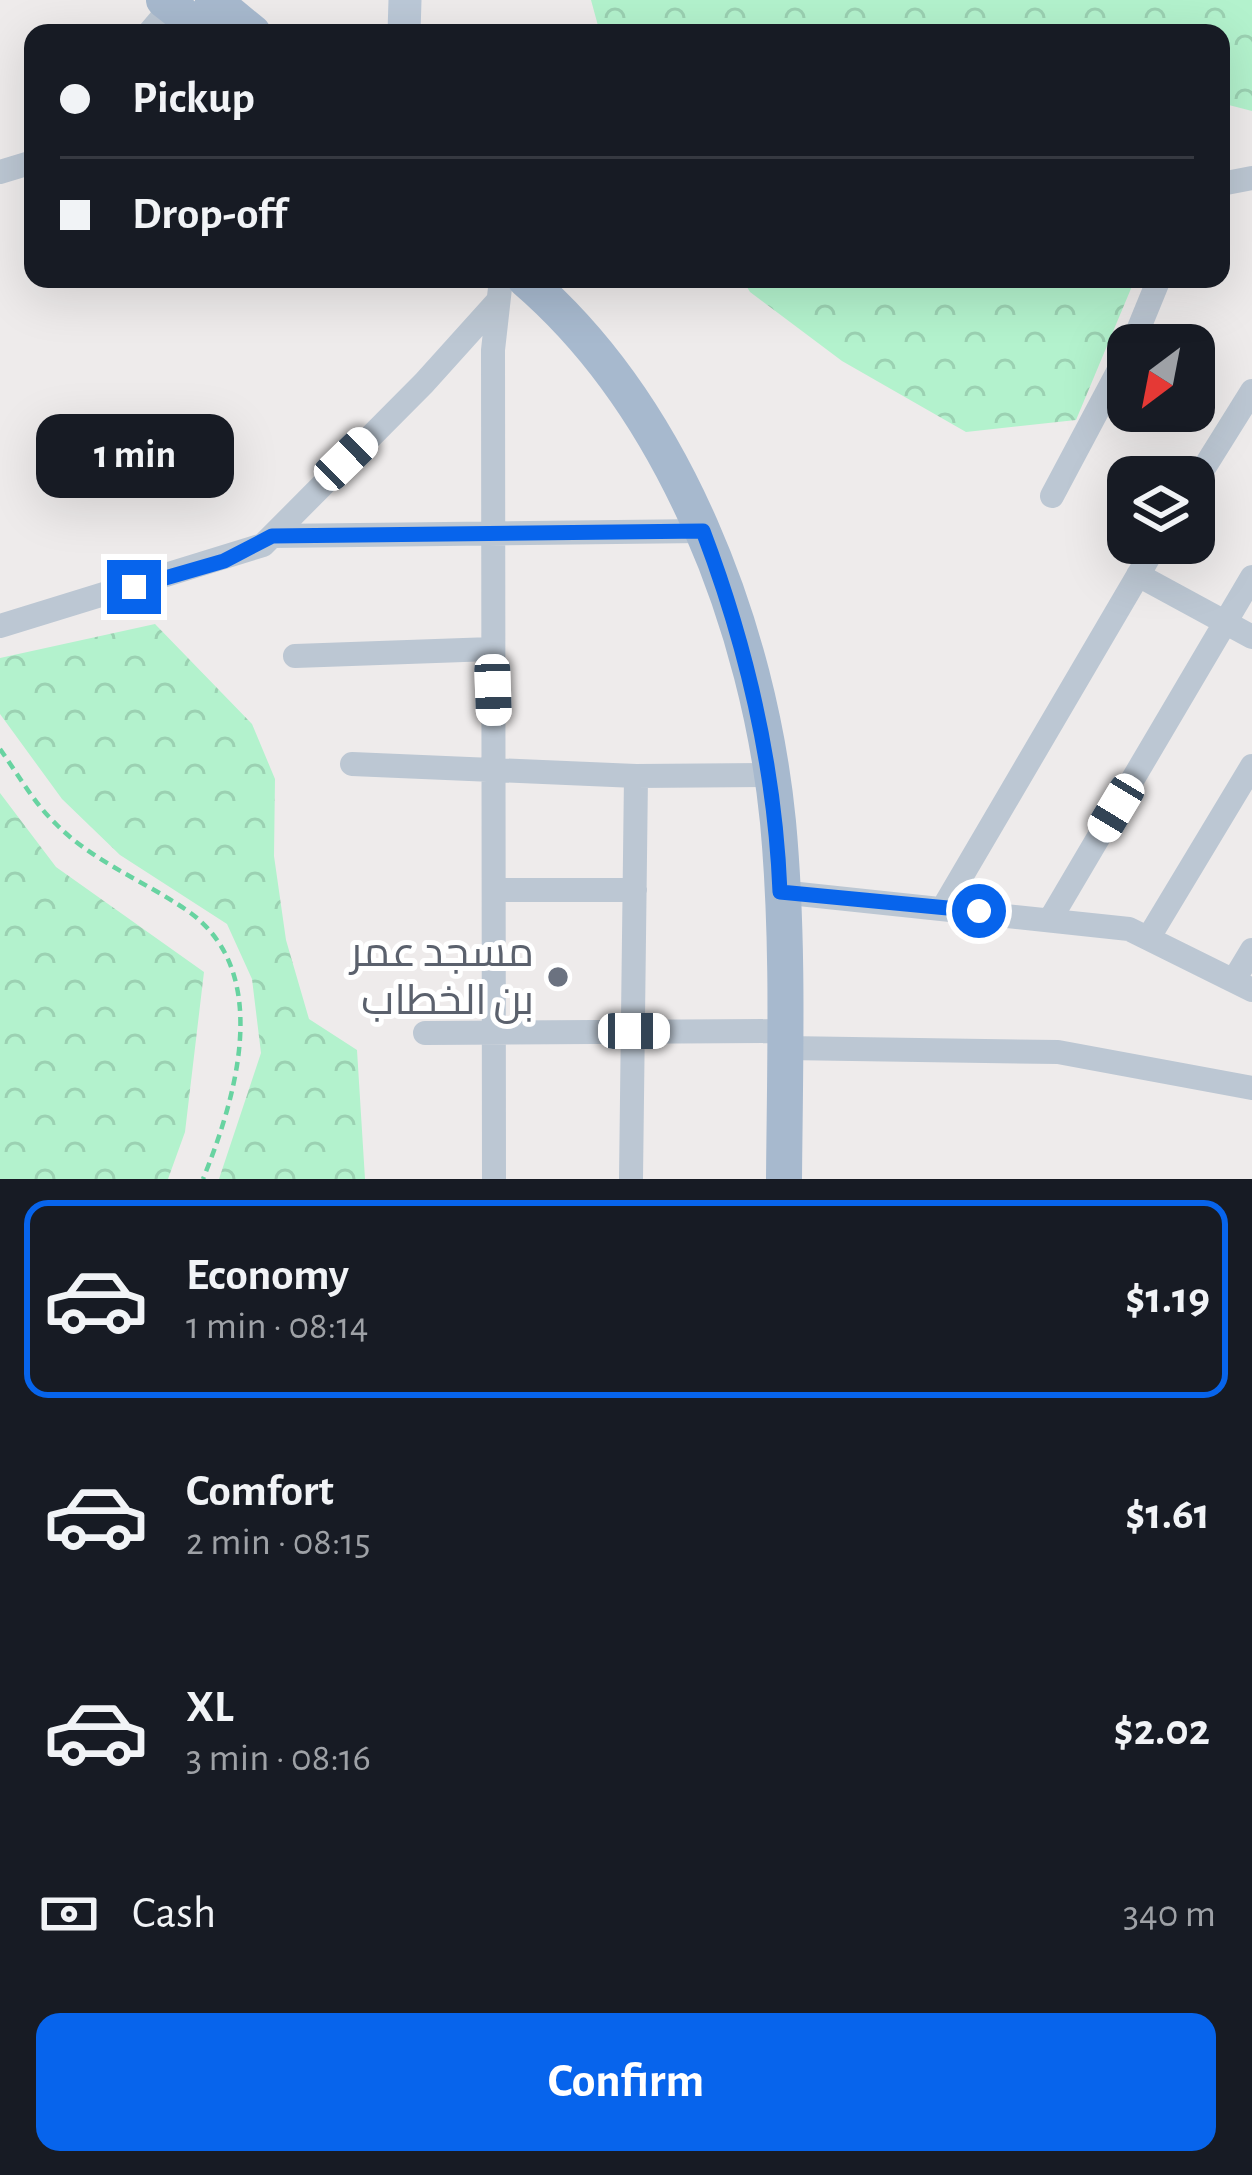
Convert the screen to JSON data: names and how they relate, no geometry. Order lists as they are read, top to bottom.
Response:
{
  "places": ["مسجد عمر بن الخطاب"],
  "north": "bottom left",
  "page": {
    "banner": ["Pickup", "Drop-off"],
    "bubble": "1 min",
    "list": [
      {
        "name": "Economy",
        "note": "1 min · 08:14",
        "value": "$1.19"
      },
      {
        "name": "Comfort",
        "note": "2 min · 08:15",
        "value": "$1.61"
      },
      {
        "name": "XL",
        "note": "3 min · 08:16",
        "value": "$2.02"
      }
    ],
    "pay": ["Cash", "340 m"],
    "buttons": "Confirm"
  }
}
